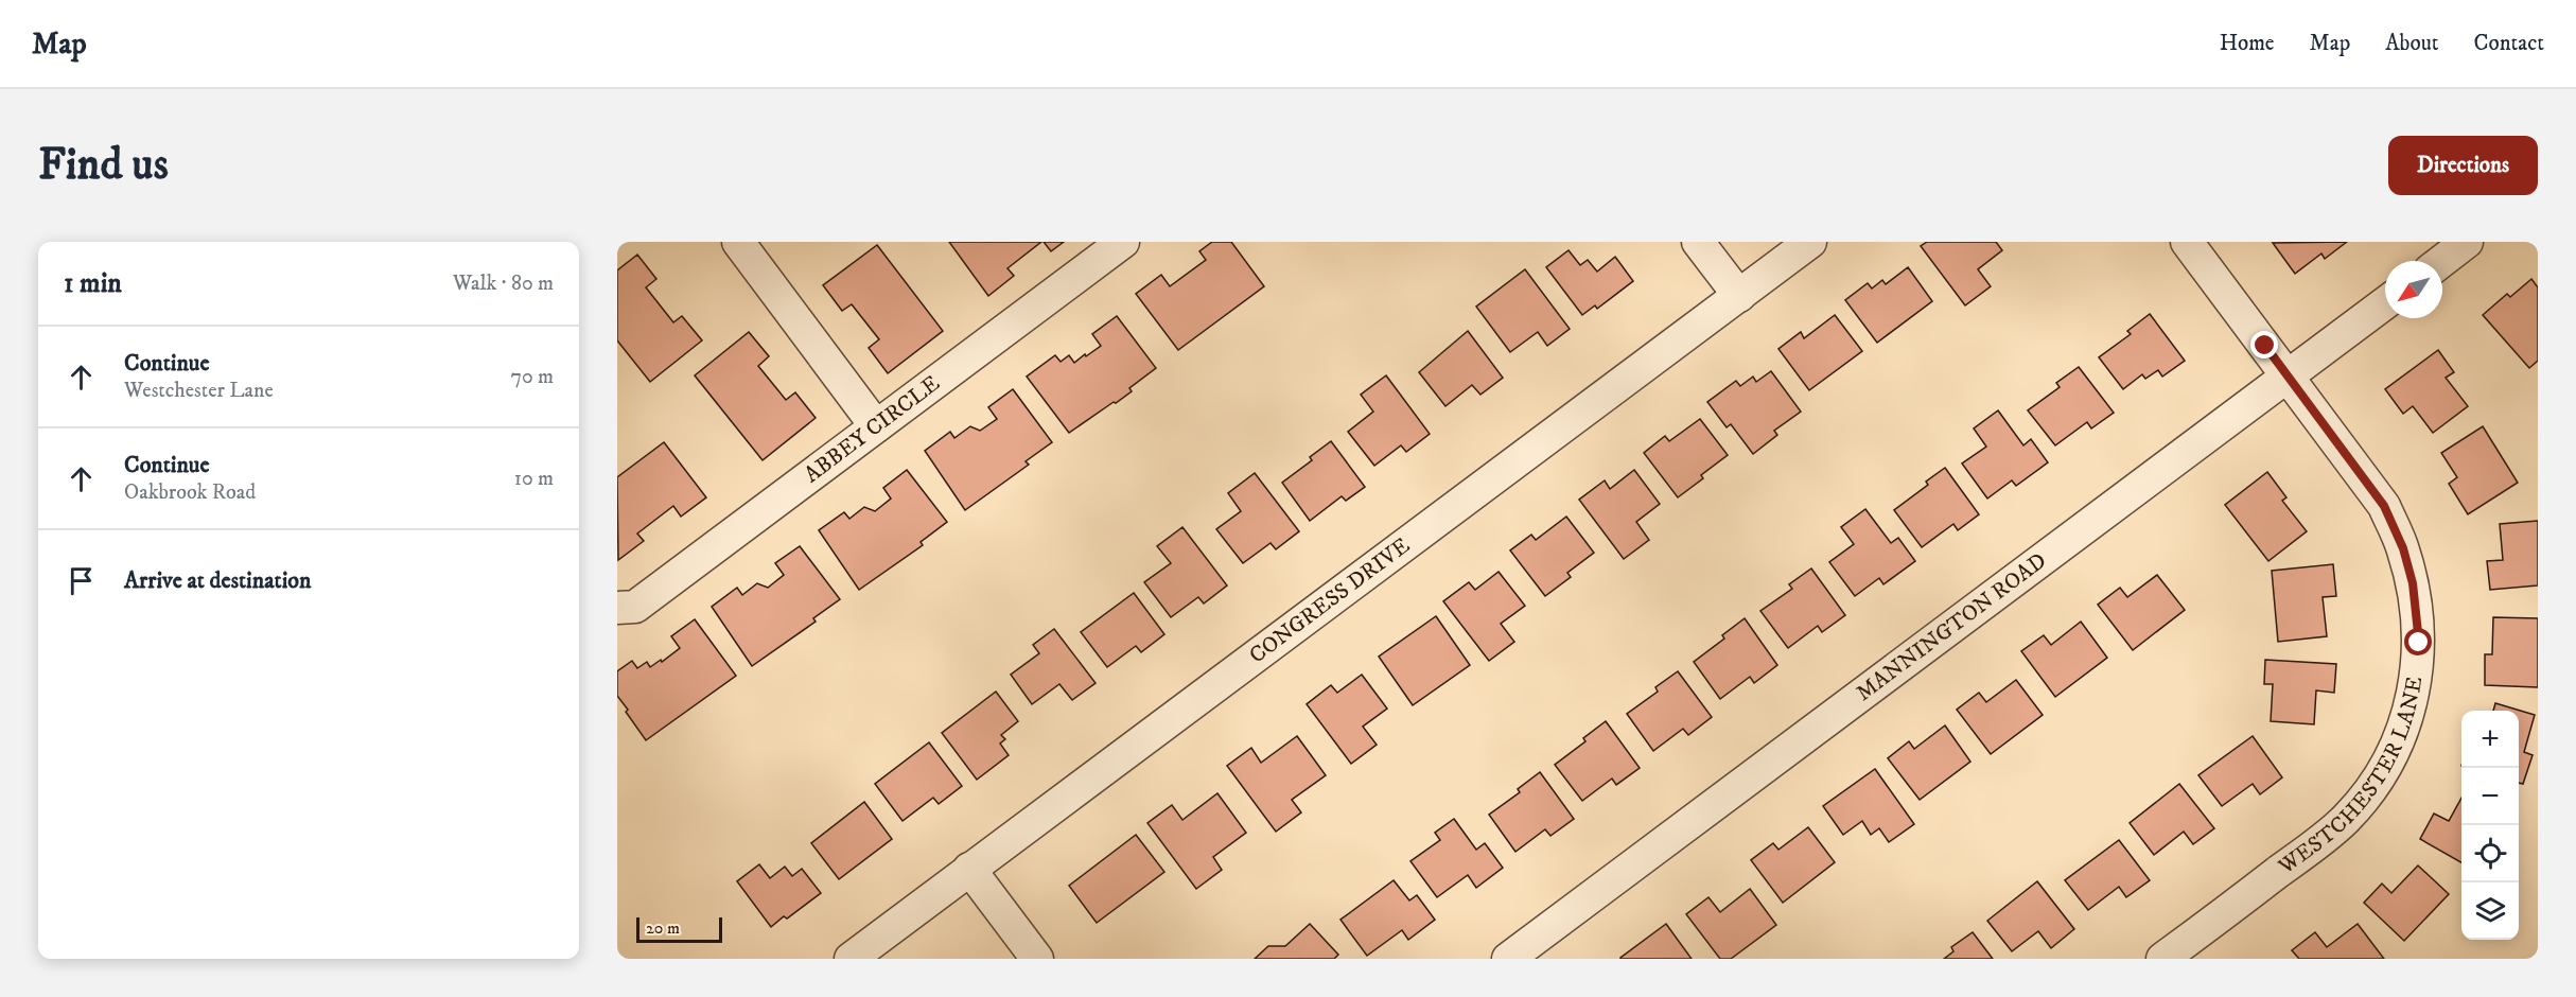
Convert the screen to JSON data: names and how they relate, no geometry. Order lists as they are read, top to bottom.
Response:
{
  "streets": {
    "street": [
      "ABBEY CIRCLE",
      "CONGRESS DRIVE",
      "MANNINGTON ROAD",
      "WESTCHESTER LANE"
    ]
  },
  "crossings": [
    ["MANNINGTON ROAD", "WESTCHESTER LANE"]
  ],
  "scale_bar": "20 m",
  "north": "bottom left",
  "page": {
    "header": "Map",
    "nav": [
      "Home",
      "Map",
      "About",
      "Contact"
    ],
    "buttons": "Directions",
    "title": "Find us",
    "heading": ["1 min", "Walk · 80 m"],
    "list": [
      ["Continue", "Westchester Lane", "70 m"],
      ["Continue", "Oakbrook Road", "10 m"],
      "Arrive at destination"
    ],
    "map_buttons": ["+", "−"],
    "scale": "20 m"
  }
}
